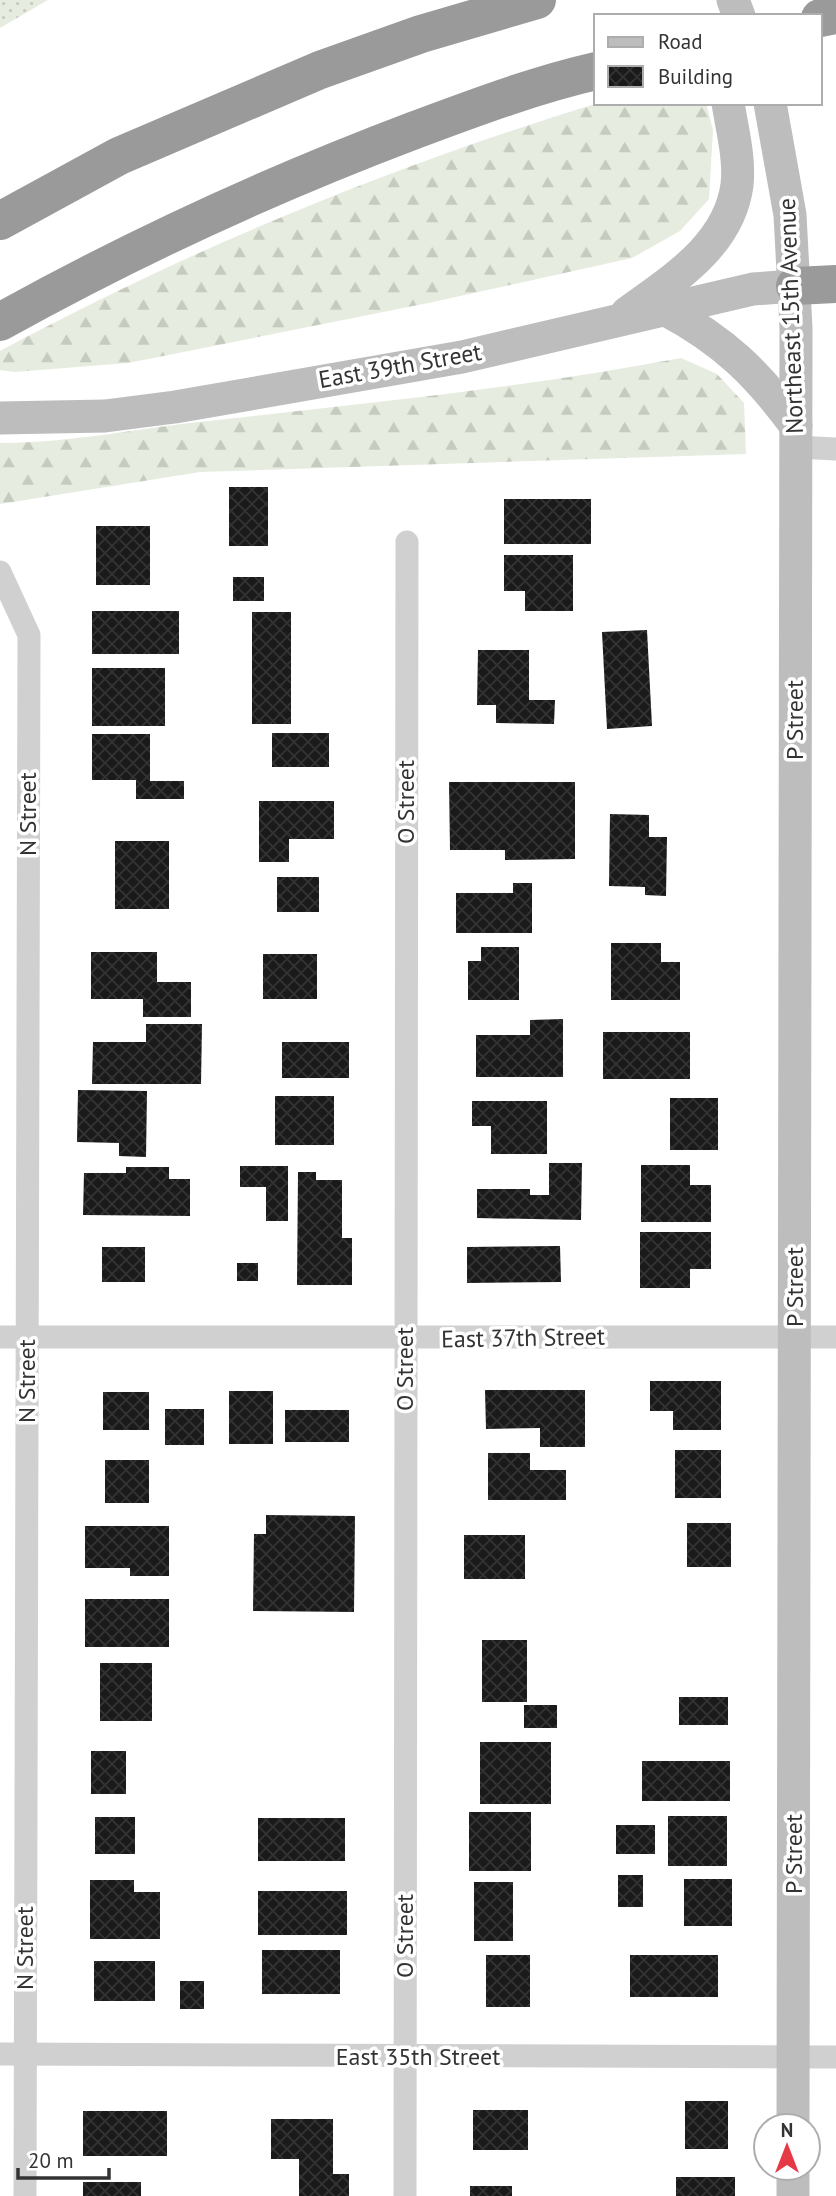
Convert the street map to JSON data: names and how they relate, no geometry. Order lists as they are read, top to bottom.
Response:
{
  "streets": {
    "street": [
      "Northeast 15th Avenue",
      "East 39th Street",
      "P Street",
      "O Street",
      "N Street",
      "East 37th Street",
      "East 35th Street"
    ]
  },
  "crossings": [
    ["Northeast 15th Avenue", "East 39th Street"],
    ["Northeast 15th Avenue", "P Street"],
    ["P Street", "East 37th Street"],
    ["P Street", "East 35th Street"],
    ["O Street", "East 37th Street"],
    ["O Street", "East 35th Street"],
    ["N Street", "East 37th Street"],
    ["N Street", "East 35th Street"]
  ],
  "legend": ["Road", "Building"],
  "scale_bar": "20 m",
  "north": "top"
}
